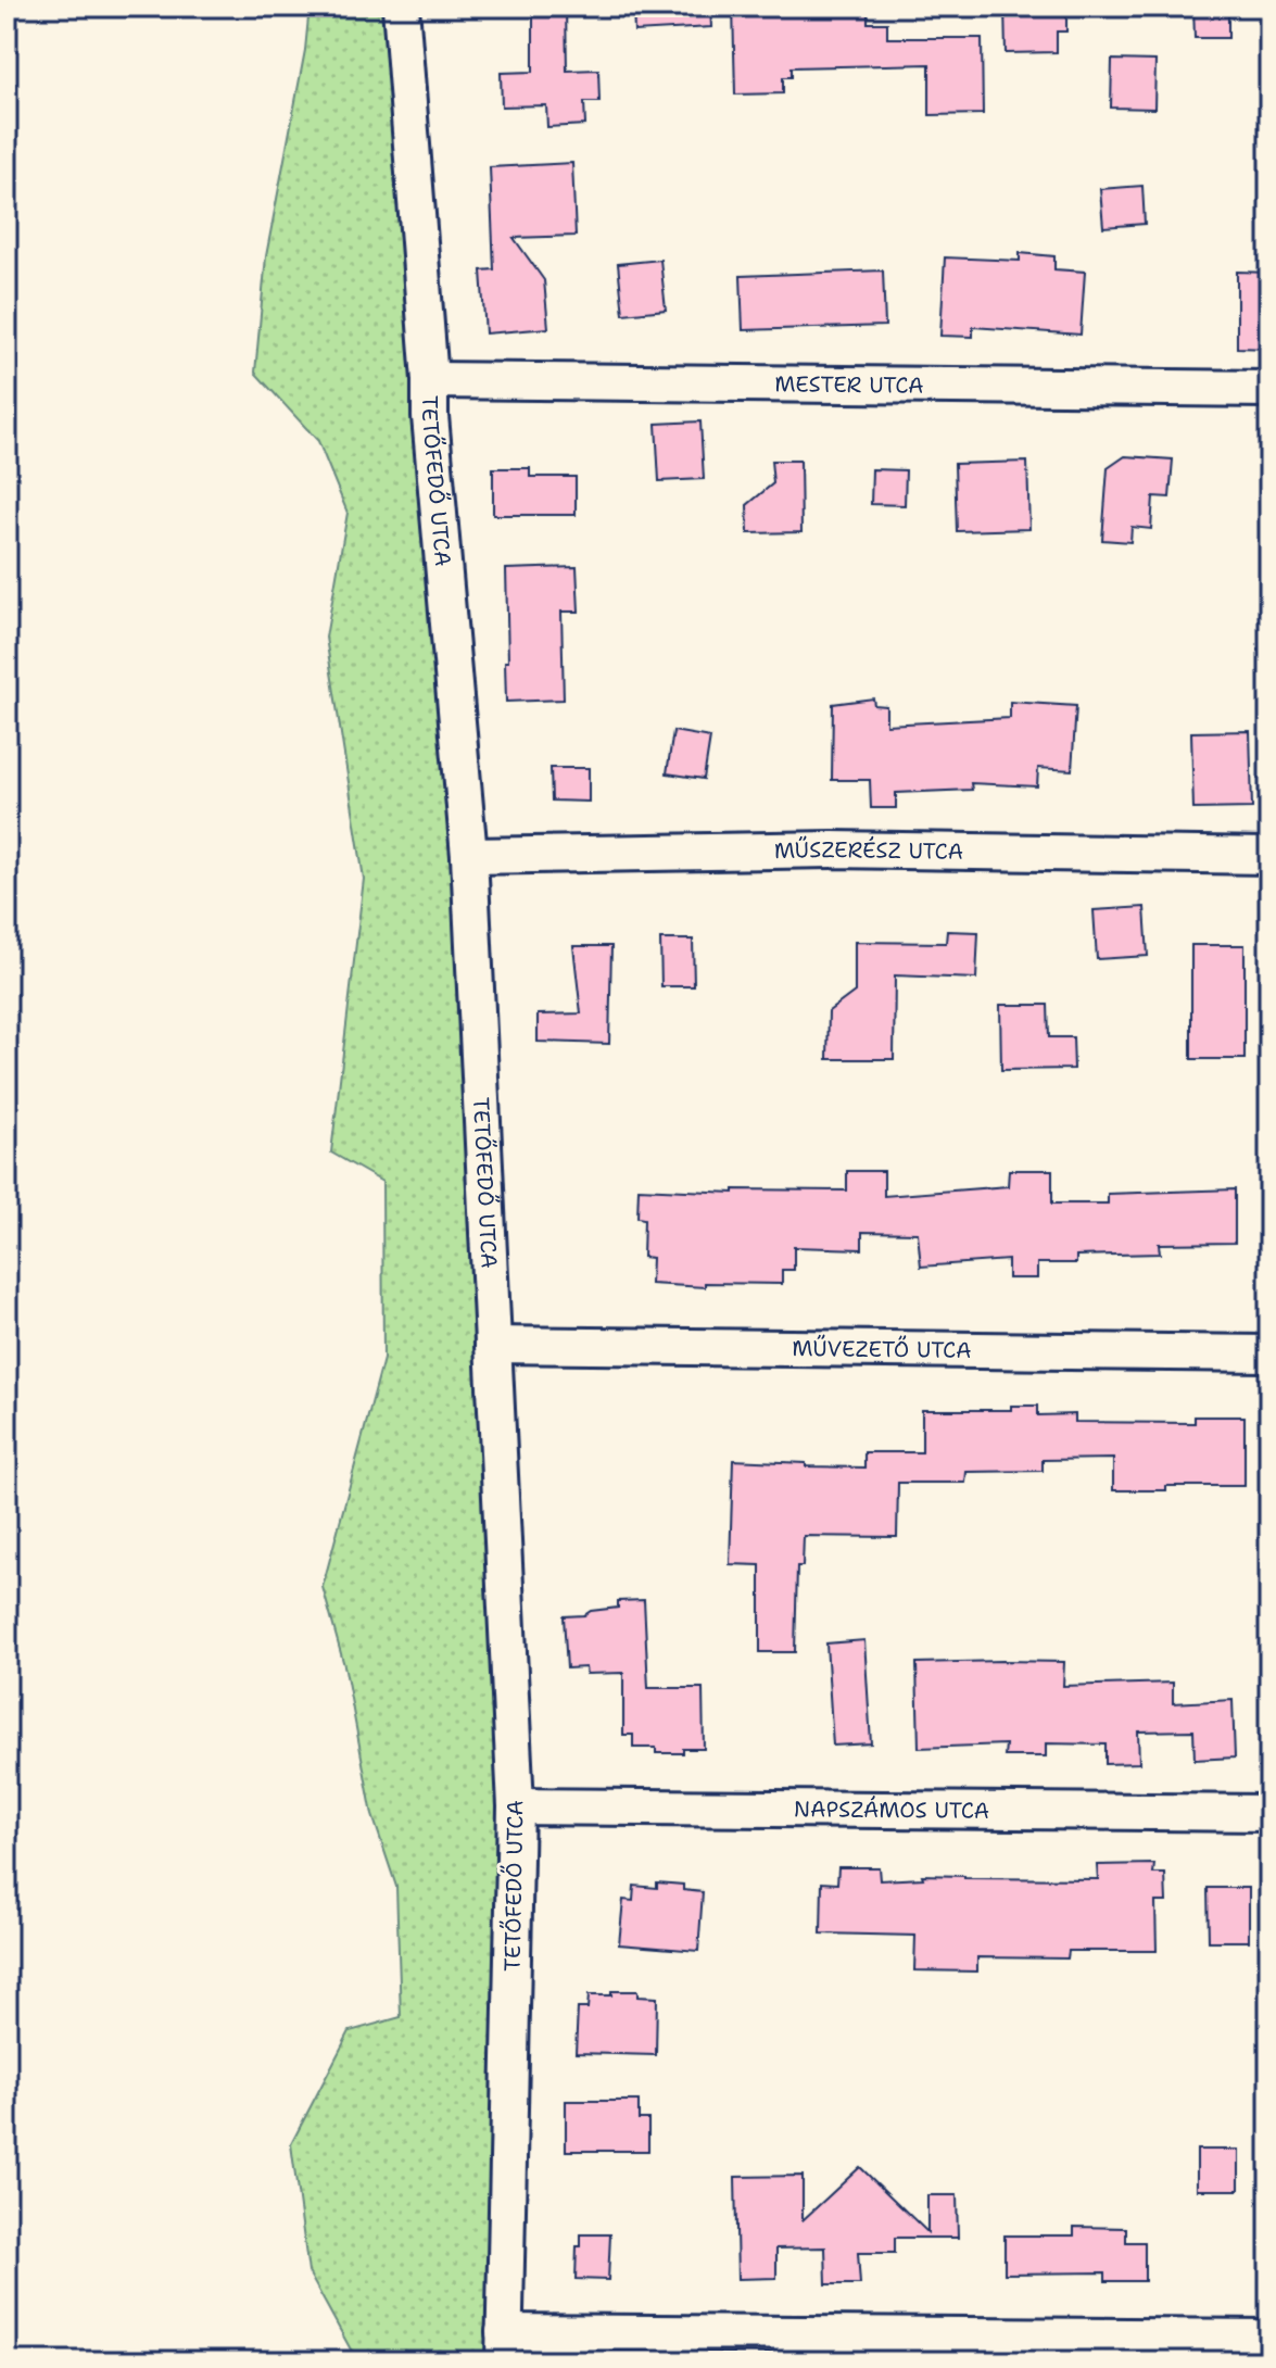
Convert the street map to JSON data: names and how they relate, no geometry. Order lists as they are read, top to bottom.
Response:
{
  "streets": {
    "street": [
      "MESTER UTCA",
      "TETŐFEDŐ UTCA",
      "MŰSZERÉSZ UTCA",
      "MŰVEZETŐ UTCA",
      "NAPSZÁMOS UTCA"
    ]
  },
  "crossings": [
    ["MESTER UTCA", "TETŐFEDŐ UTCA"],
    ["TETŐFEDŐ UTCA", "MŰSZERÉSZ UTCA"],
    ["TETŐFEDŐ UTCA", "MŰVEZETŐ UTCA"],
    ["TETŐFEDŐ UTCA", "NAPSZÁMOS UTCA"]
  ]
}
